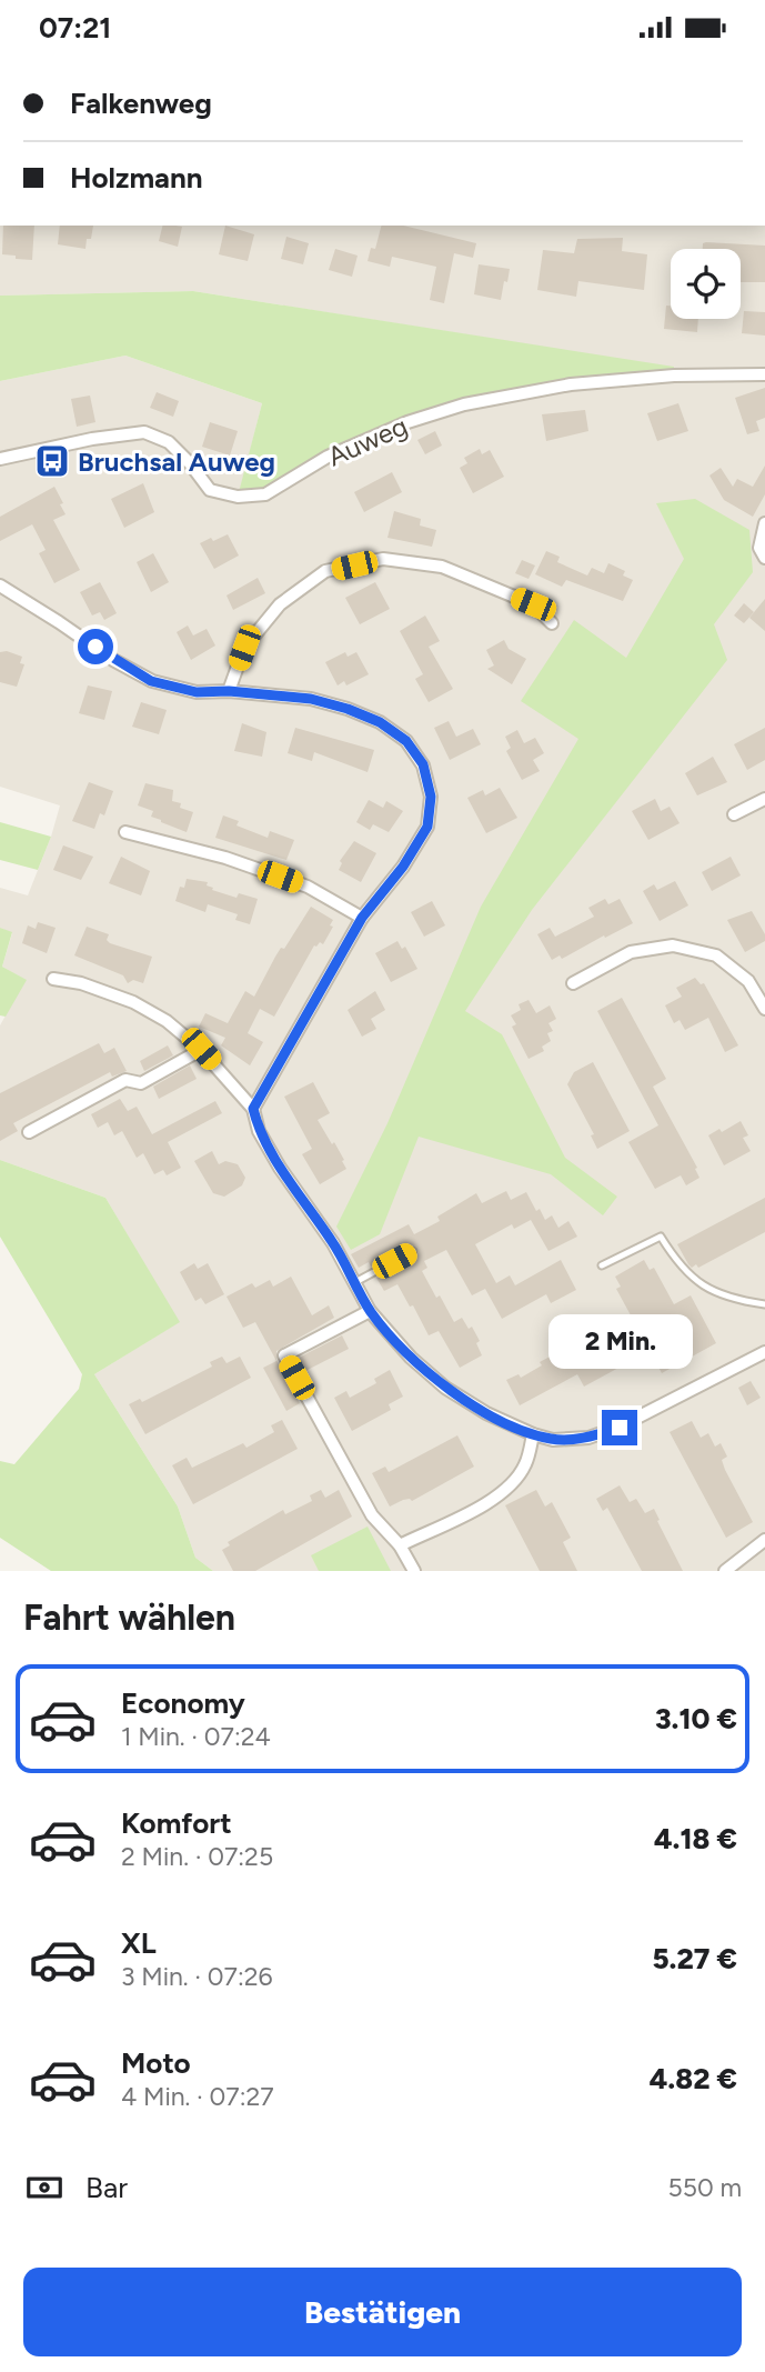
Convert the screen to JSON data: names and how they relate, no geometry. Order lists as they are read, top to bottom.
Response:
{
  "streets": {
    "street": ["Auweg"]
  },
  "places": {
    "bus stop": ["Bruchsal Auweg"]
  },
  "page": {
    "status": "07:21",
    "banner": ["Falkenweg", "Holzmann"],
    "bubble": "2 Min.",
    "heading": "Fahrt wählen",
    "list": [
      {
        "name": "Economy",
        "note": "1 Min. · 07:24",
        "value": "3.10 €"
      },
      {
        "name": "Komfort",
        "note": "2 Min. · 07:25",
        "value": "4.18 €"
      },
      {
        "name": "XL",
        "note": "3 Min. · 07:26",
        "value": "5.27 €"
      },
      {
        "name": "Moto",
        "note": "4 Min. · 07:27",
        "value": "4.82 €"
      }
    ],
    "pay": ["Bar", "550 m"],
    "buttons": "Bestätigen"
  }
}
